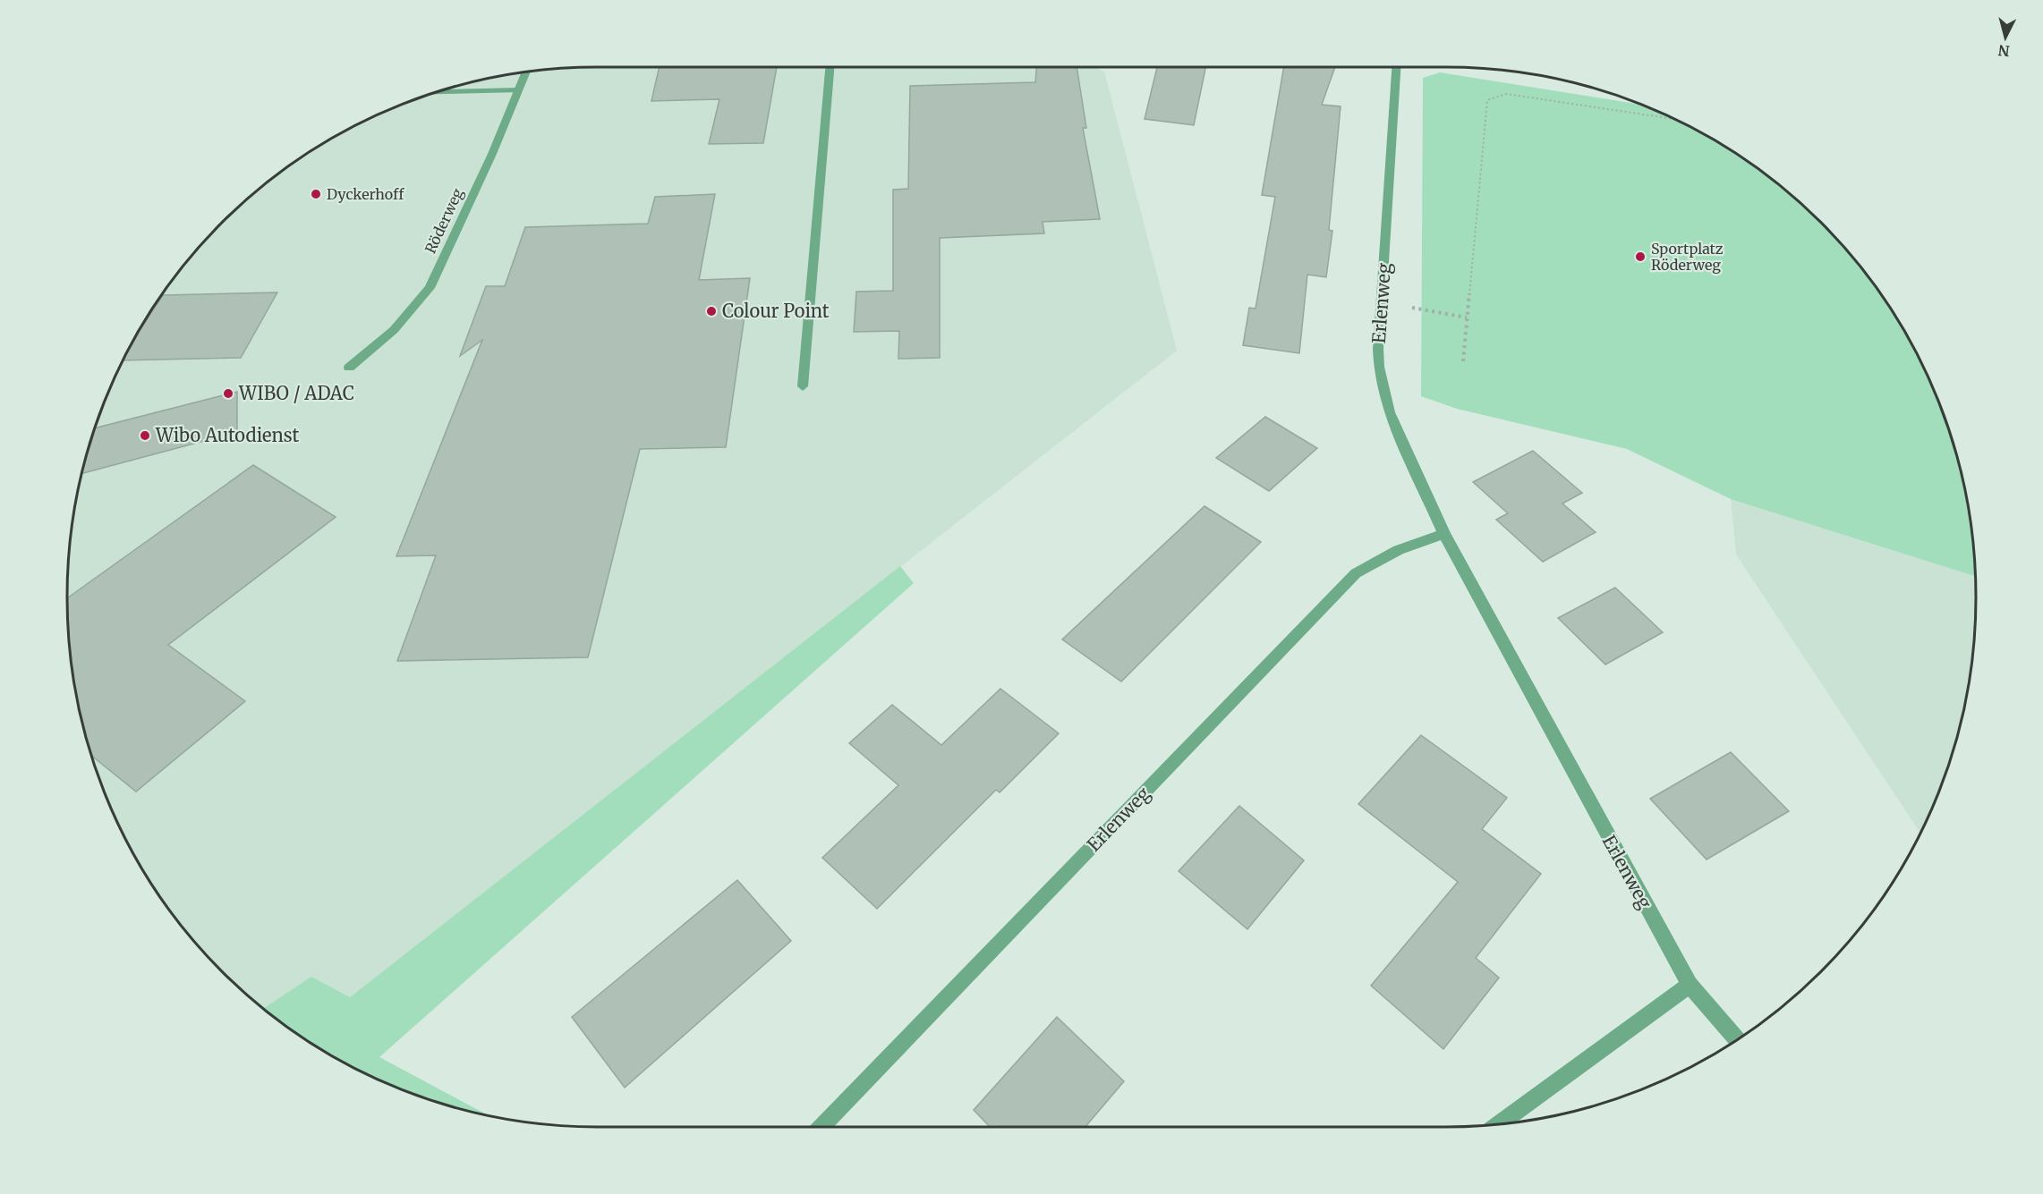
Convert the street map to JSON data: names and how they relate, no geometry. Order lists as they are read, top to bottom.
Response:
{
  "streets": {
    "street": ["Röderweg", "Erlenweg"]
  },
  "places": [
    "Dyckerhoff",
    "Sportplatz Röderweg",
    "Colour Point",
    "WIBO / ADAC",
    "Wibo Autodienst"
  ],
  "north": "bottom"
}
